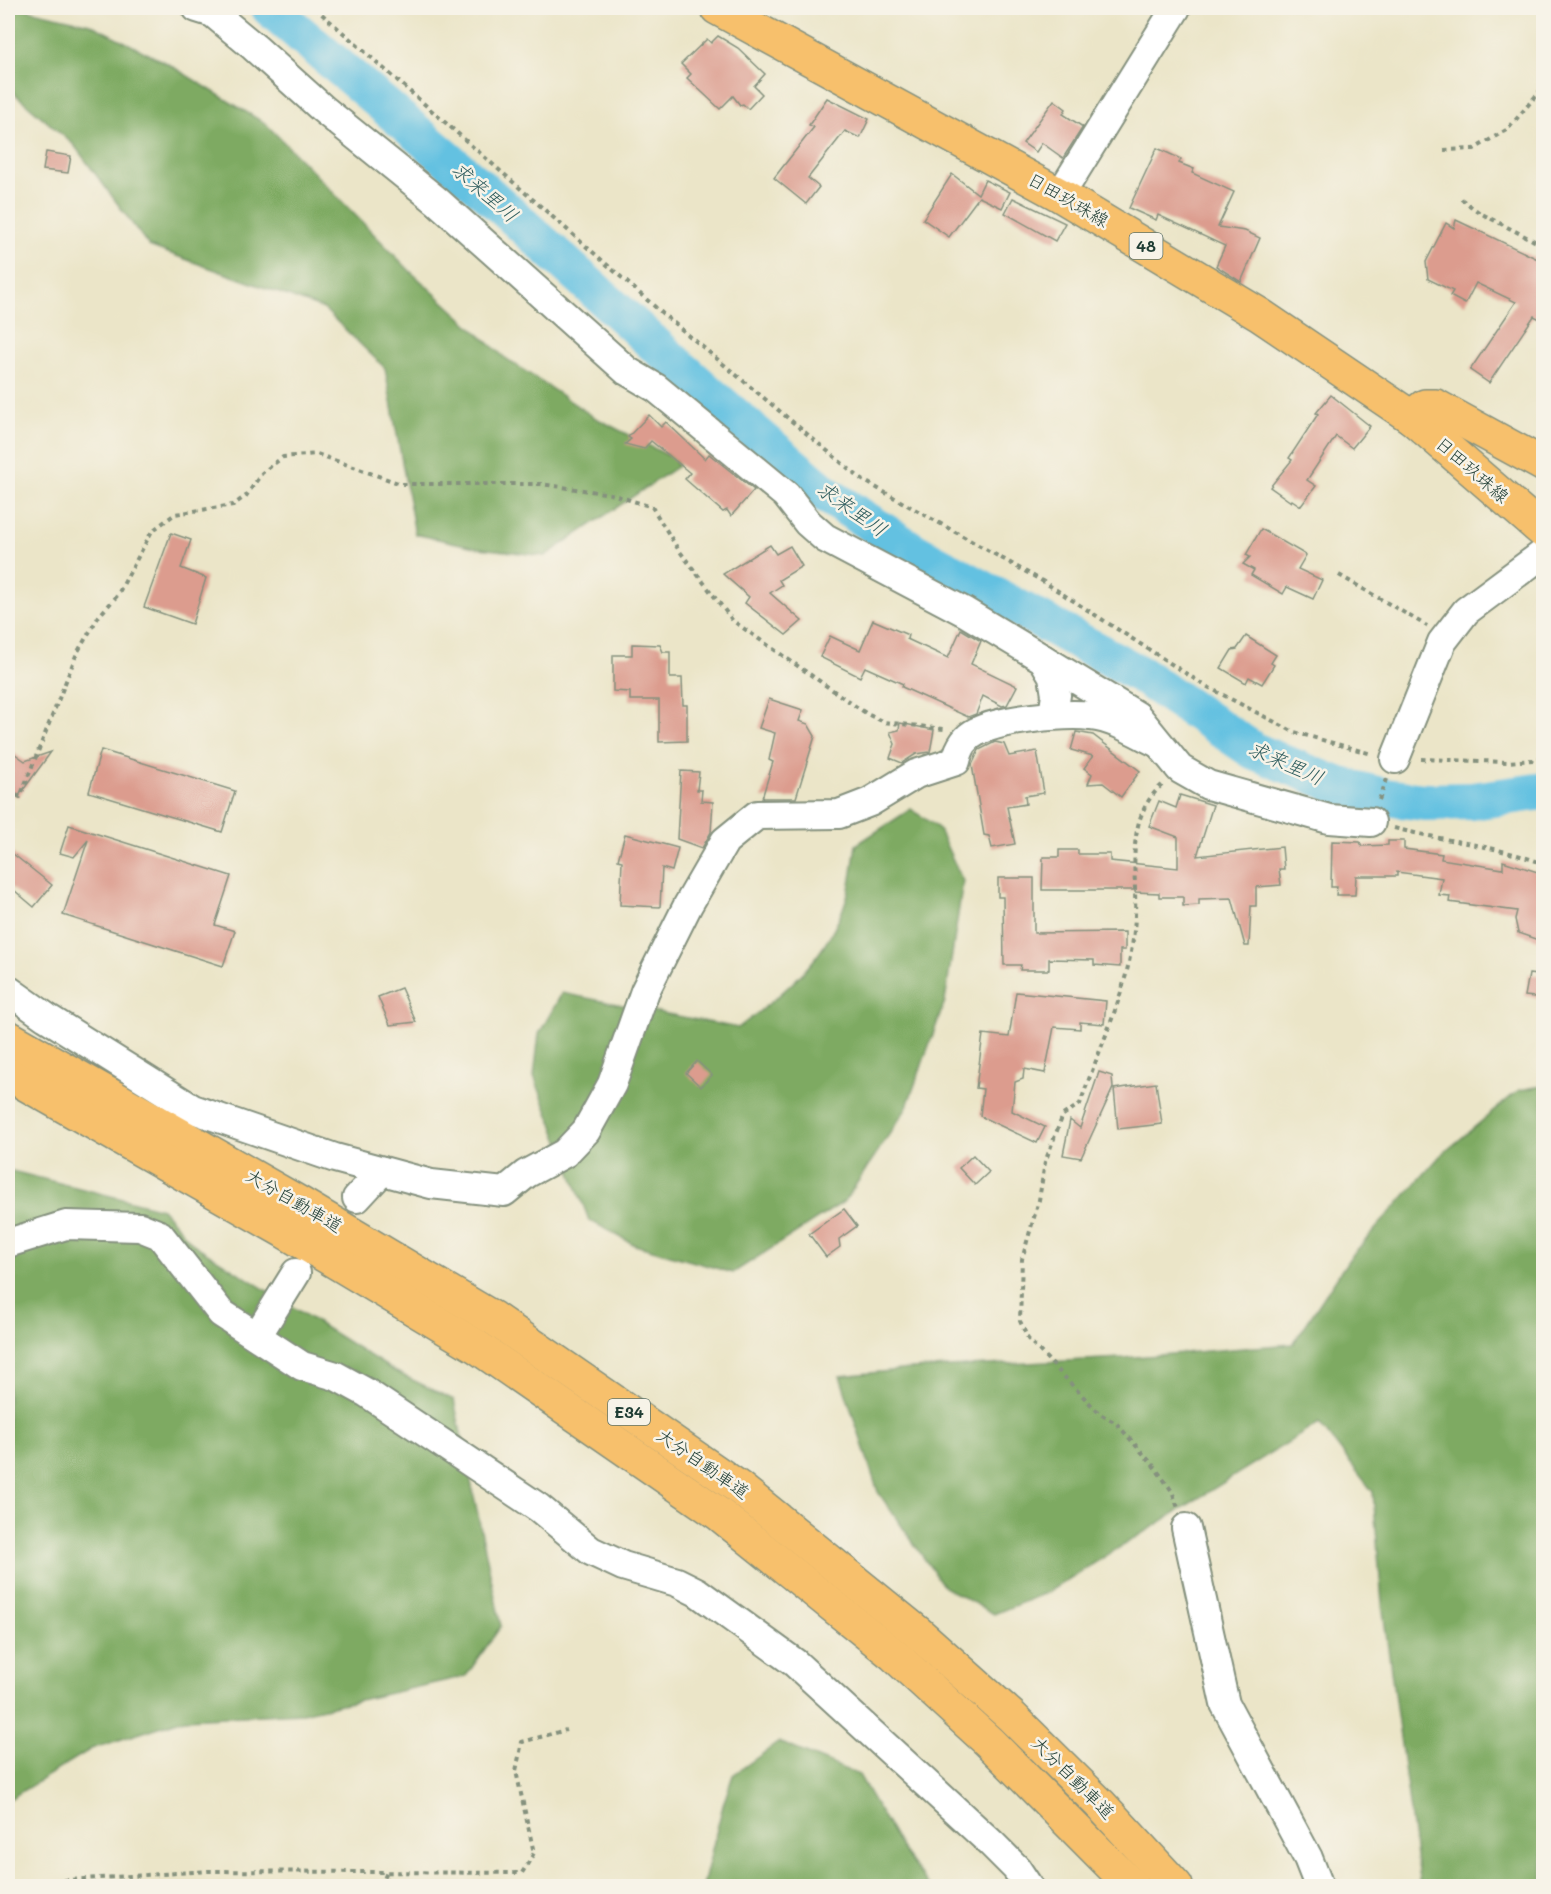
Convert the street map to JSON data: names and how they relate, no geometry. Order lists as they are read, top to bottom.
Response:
{
  "streets": {
    "main road": [
      "日田玖珠線",
      "48",
      "大分自動車道",
      "E34"
    ]
  },
  "water": ["求来里川"]
}
